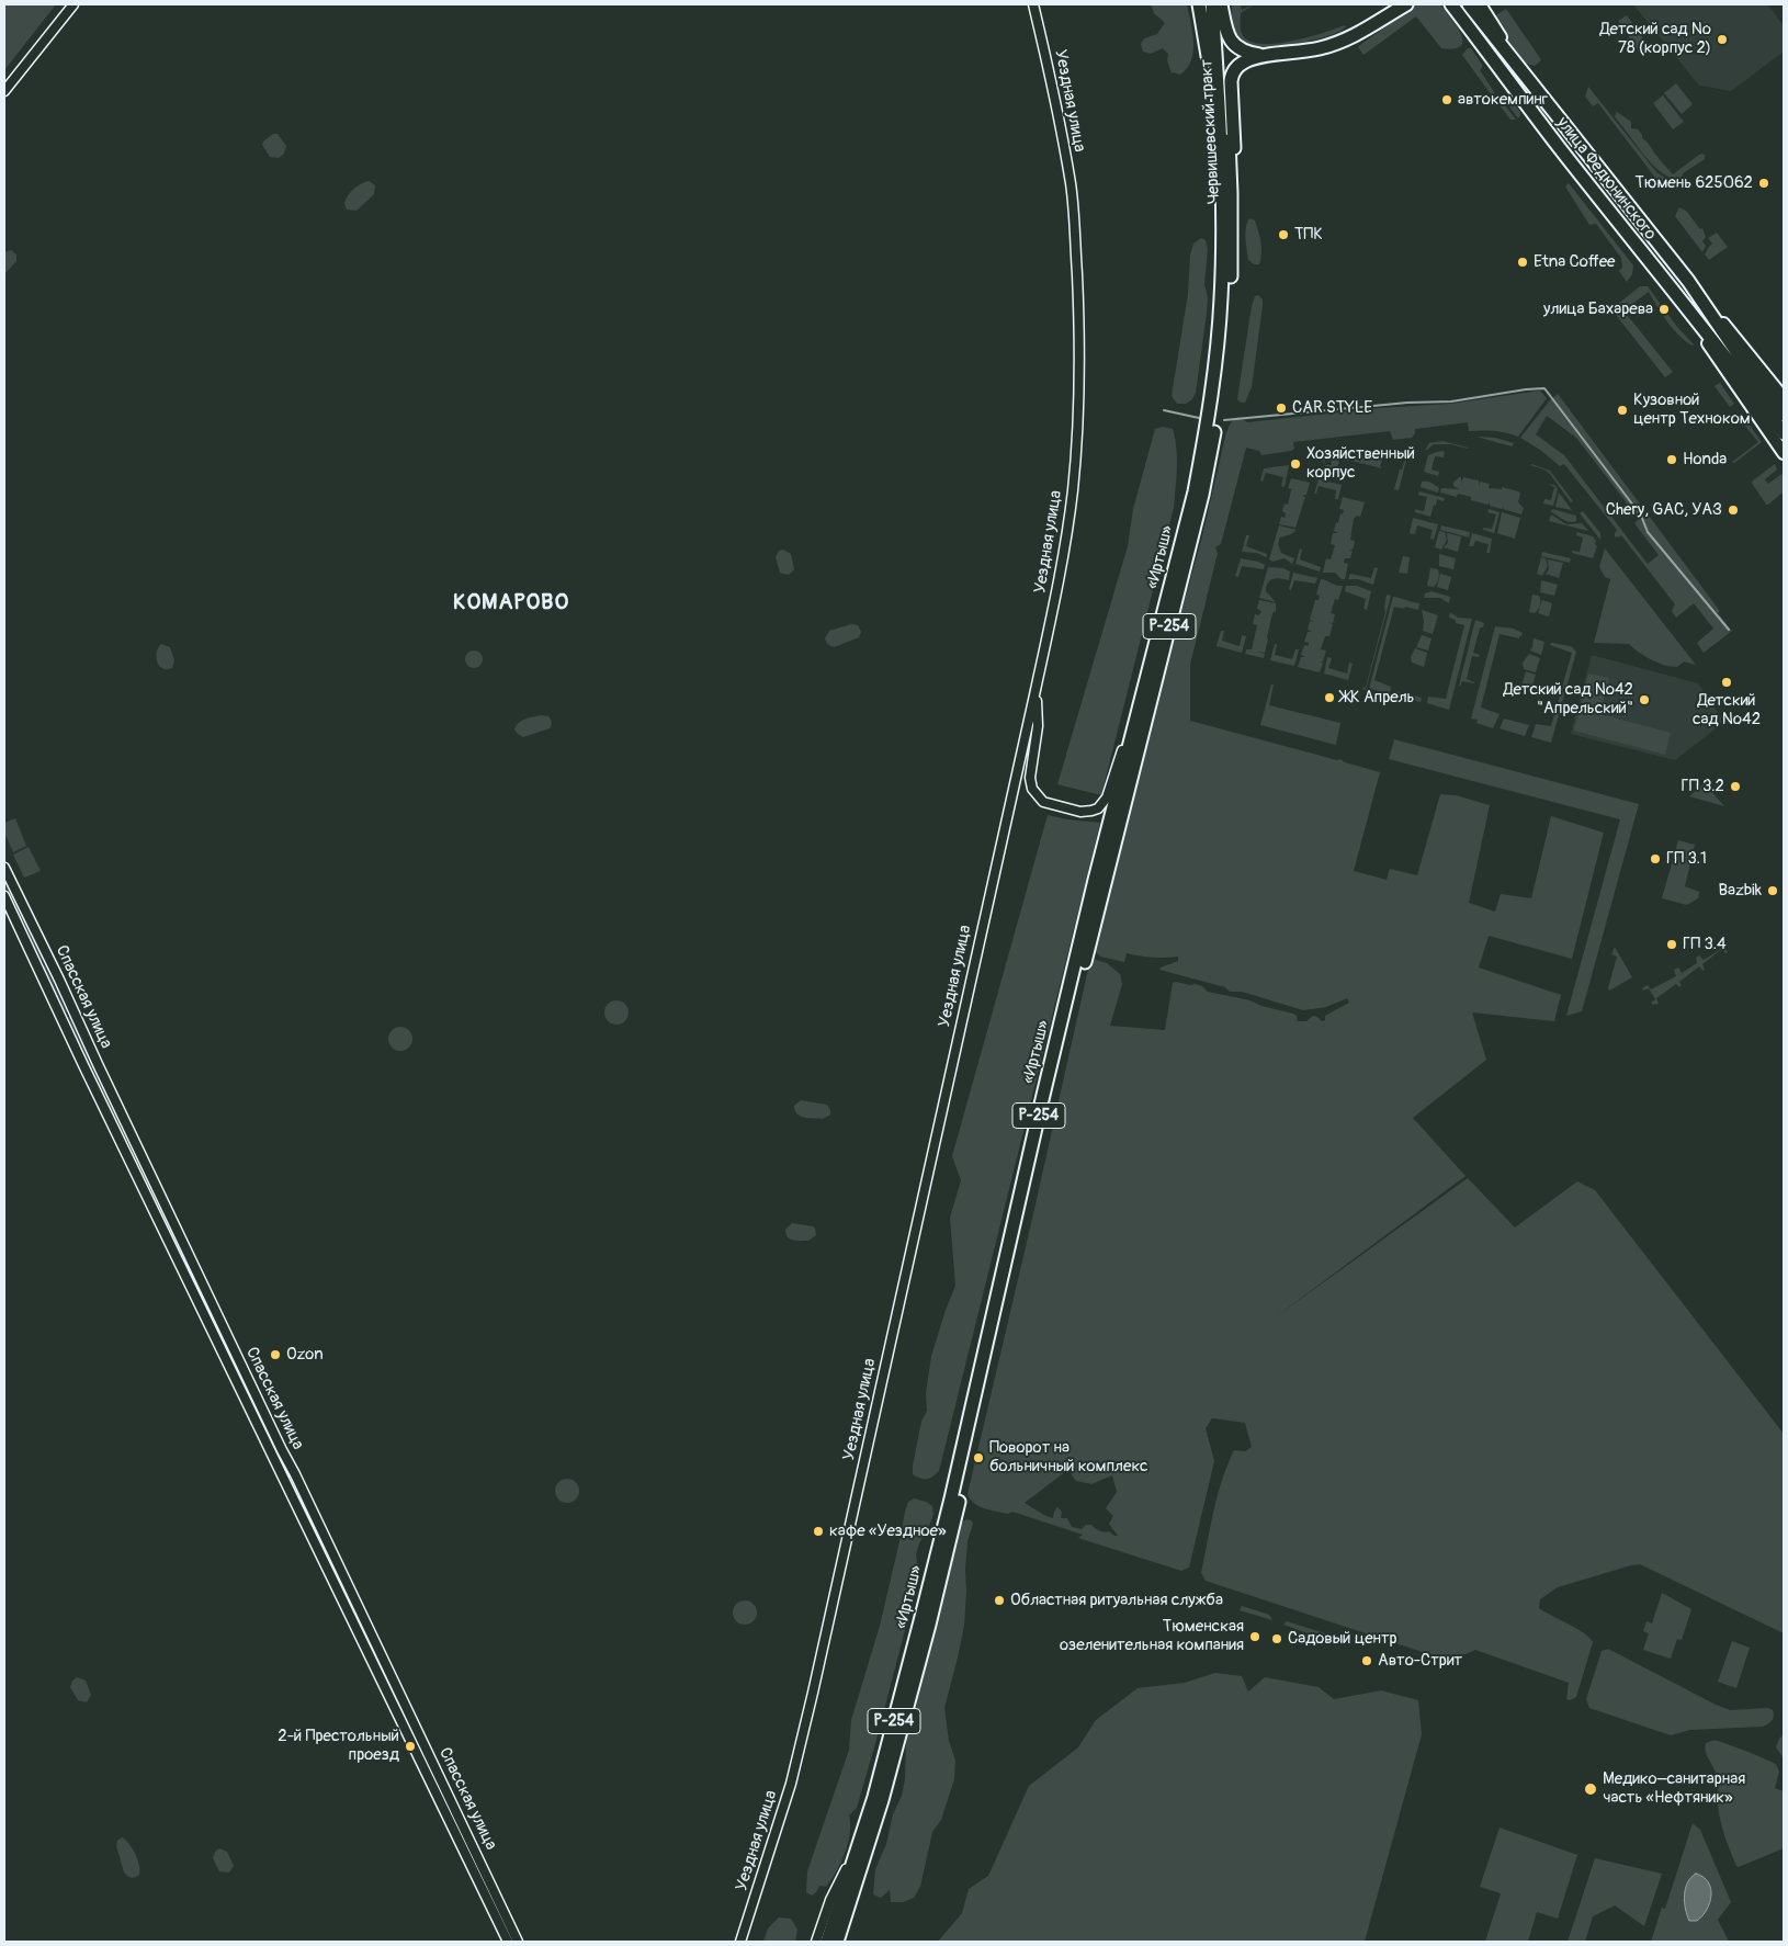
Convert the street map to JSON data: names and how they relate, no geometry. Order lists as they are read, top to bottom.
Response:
{
  "streets": {
    "highway": [
      "Червишевский тракт",
      "улица Федюнинского",
      "«Иртыш»",
      "Р-254"
    ],
    "street": ["Уездная улица", "Спасская улица"]
  },
  "crossings": [
    ["Червишевский тракт", "«Иртыш»"]
  ],
  "districts": ["КОМАРОВО"],
  "places": [
    "Детский сад № 78 (корпус 2)",
    "автокемпинг",
    "Тюмень 625062",
    "ТПК",
    "Etna Coffee",
    "улица Бахарева",
    "CAR STYLE",
    "Кузовной центр Техноком",
    "Honda",
    "Хозяйственный корпус",
    "Chery, GAC, УАЗ",
    "Детский сад №42",
    "ЖК Апрель",
    "Детский сад №42 \"Апрельский\"",
    "ГП 3.2",
    "ГП 3.1",
    "Bazbik",
    "ГП 3.4",
    "Ozon",
    "Поворот на больничный комплекс",
    "кафе «Уездное»",
    "Областная ритуальная служба",
    "Тюменская озеленительная компания",
    "Садовый центр",
    "Авто-Стрит",
    "2-й Престольный проезд",
    "Медико–санитарная часть «Нефтяник»"
  ]
}
